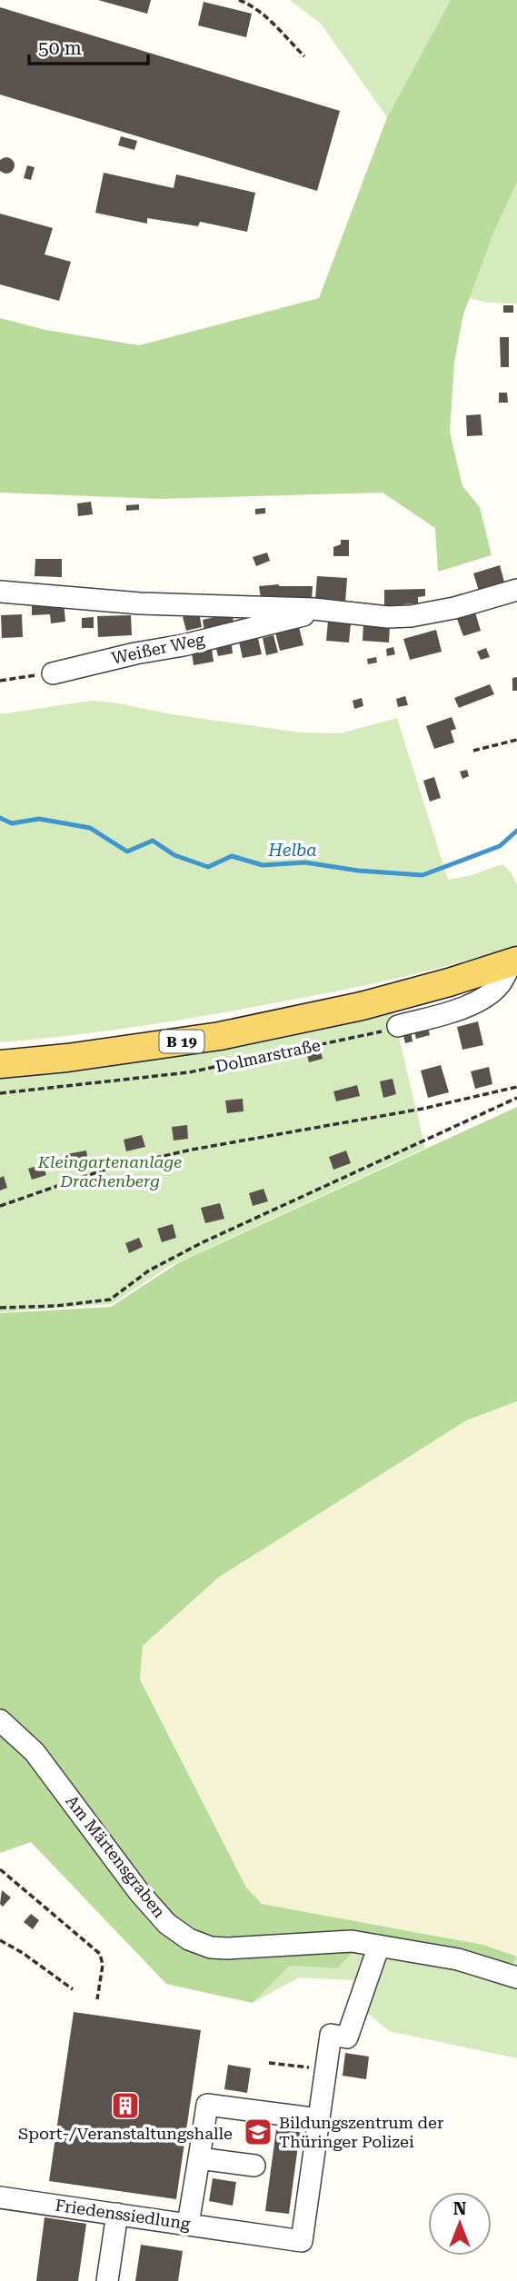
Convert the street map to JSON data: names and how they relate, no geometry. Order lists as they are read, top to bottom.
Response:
{
  "streets": {
    "main road": ["B 19", "Dolmarstraße"],
    "street": ["Weißer Weg", "Am Märtensgraben", "Friedenssiedlung"]
  },
  "water": ["Helba"],
  "parks": ["Kleingartenanlage Drachenberg"],
  "places": {
    "building": ["Sport-/Veranstaltungshalle"],
    "school or university": ["Bildungszentrum der Thüringer Polizei"]
  },
  "scale_bar": "50 m",
  "north": "top"
}
